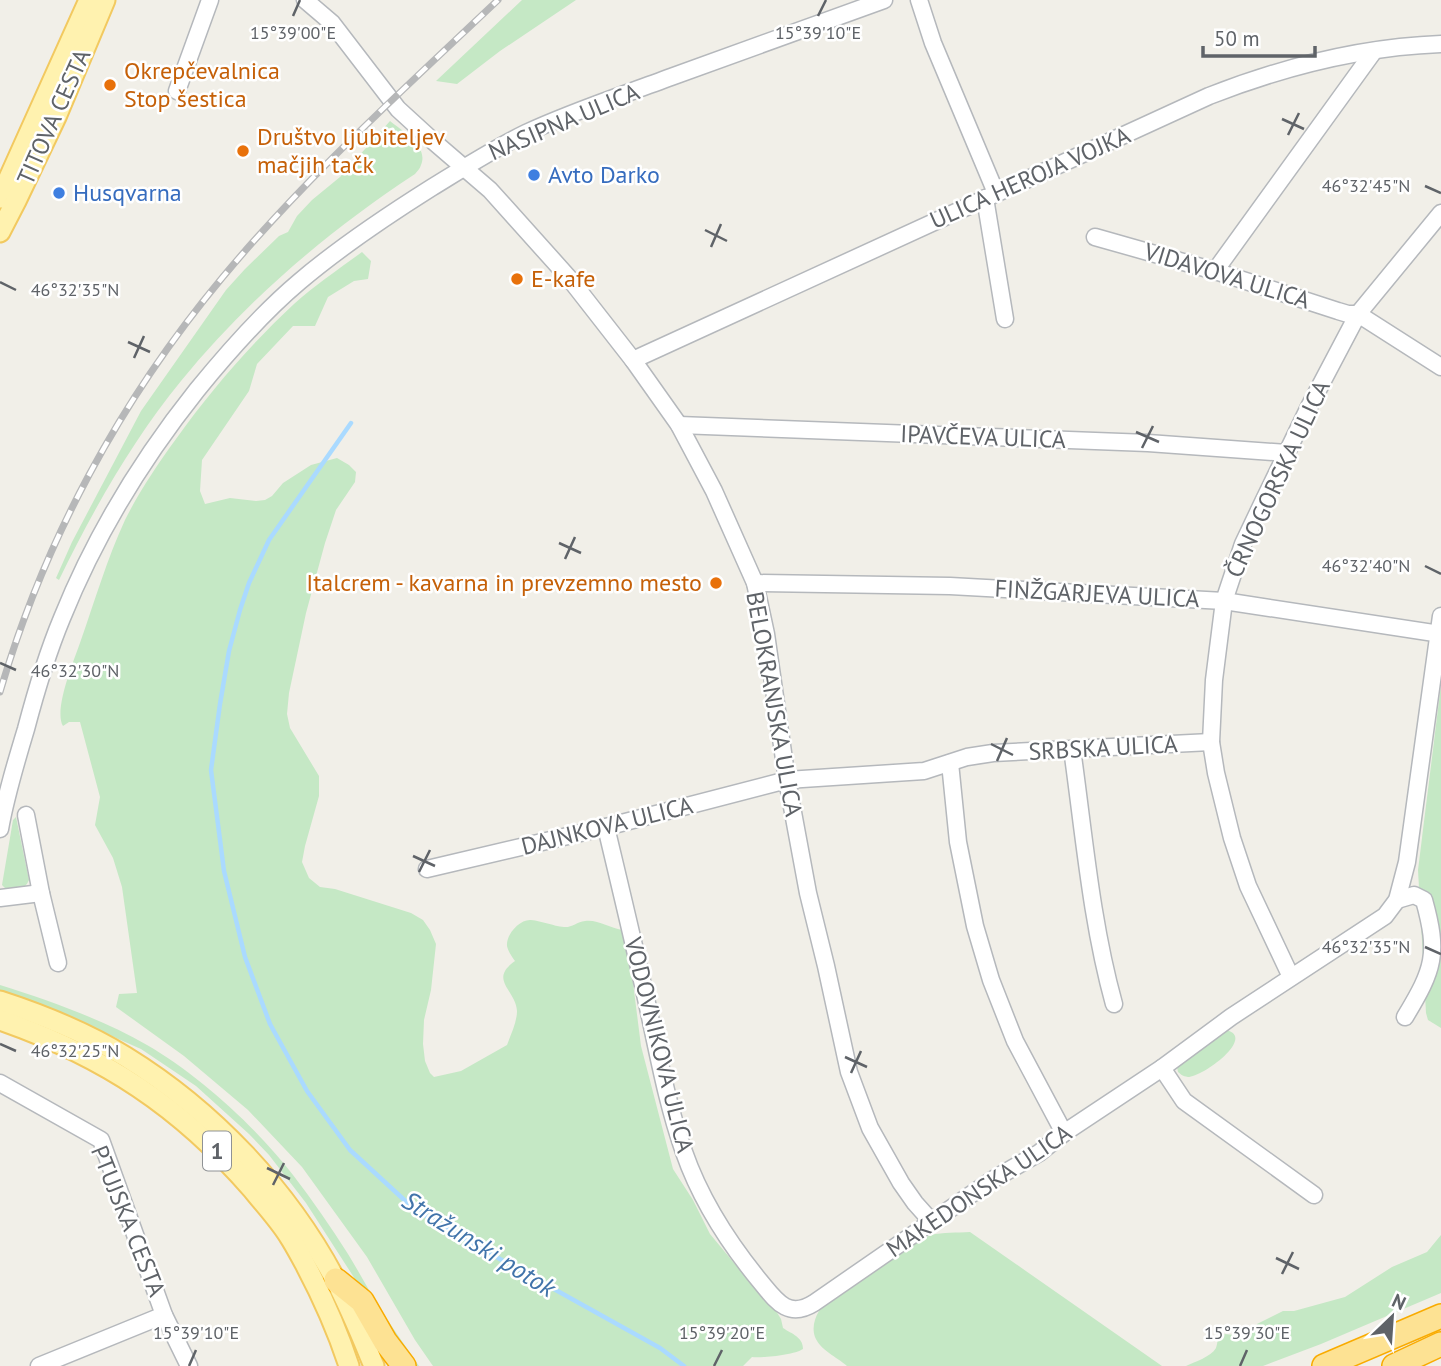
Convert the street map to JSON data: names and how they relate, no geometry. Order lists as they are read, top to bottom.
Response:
{
  "streets": {
    "main road": ["TITOVA CESTA", "1"],
    "street": [
      "NASIPNA ULICA",
      "ULICA HEROJA VOJKA",
      "VIDAVOVA ULICA",
      "IPAVČEVA ULICA",
      "ČRNOGORSKA ULICA",
      "FINŽGARJEVA ULICA",
      "BELOKRANJSKA ULICA",
      "SRBSKA ULICA",
      "DAJNKOVA ULICA",
      "VODOVNIKOVA ULICA",
      "MAKEDONSKA ULICA",
      "PTUJSKA CESTA"
    ]
  },
  "crossings": [
    ["NASIPNA ULICA", "BELOKRANJSKA ULICA"],
    ["ULICA HEROJA VOJKA", "BELOKRANJSKA ULICA"],
    ["VIDAVOVA ULICA", "ČRNOGORSKA ULICA"],
    ["IPAVČEVA ULICA", "ČRNOGORSKA ULICA"],
    ["IPAVČEVA ULICA", "BELOKRANJSKA ULICA"],
    ["ČRNOGORSKA ULICA", "FINŽGARJEVA ULICA"],
    ["ČRNOGORSKA ULICA", "SRBSKA ULICA"],
    ["ČRNOGORSKA ULICA", "MAKEDONSKA ULICA"],
    ["FINŽGARJEVA ULICA", "BELOKRANJSKA ULICA"],
    ["BELOKRANJSKA ULICA", "SRBSKA ULICA"],
    ["BELOKRANJSKA ULICA", "DAJNKOVA ULICA"],
    ["BELOKRANJSKA ULICA", "MAKEDONSKA ULICA"],
    ["SRBSKA ULICA", "DAJNKOVA ULICA"],
    ["DAJNKOVA ULICA", "VODOVNIKOVA ULICA"],
    ["VODOVNIKOVA ULICA", "MAKEDONSKA ULICA"]
  ],
  "water": ["Stražunski potok"],
  "places": [
    "Okrepčevalnica Stop šestica",
    "Društvo ljubiteljev mačjih tačk",
    "Avto Darko",
    "Husqvarna",
    "E-kafe",
    "Italcrem - kavarna in prevzemno mesto"
  ],
  "scale_bar": "50 m",
  "north": "top right",
  "coordinates": [
    "15°39'00\"E",
    "15°39'10\"E",
    "46°32'45\"N",
    "46°32'35\"N",
    "46°32'40\"N",
    "46°32'30\"N",
    "46°32'25\"N",
    "15°39'20\"E",
    "15°39'30\"E"
  ]
}
